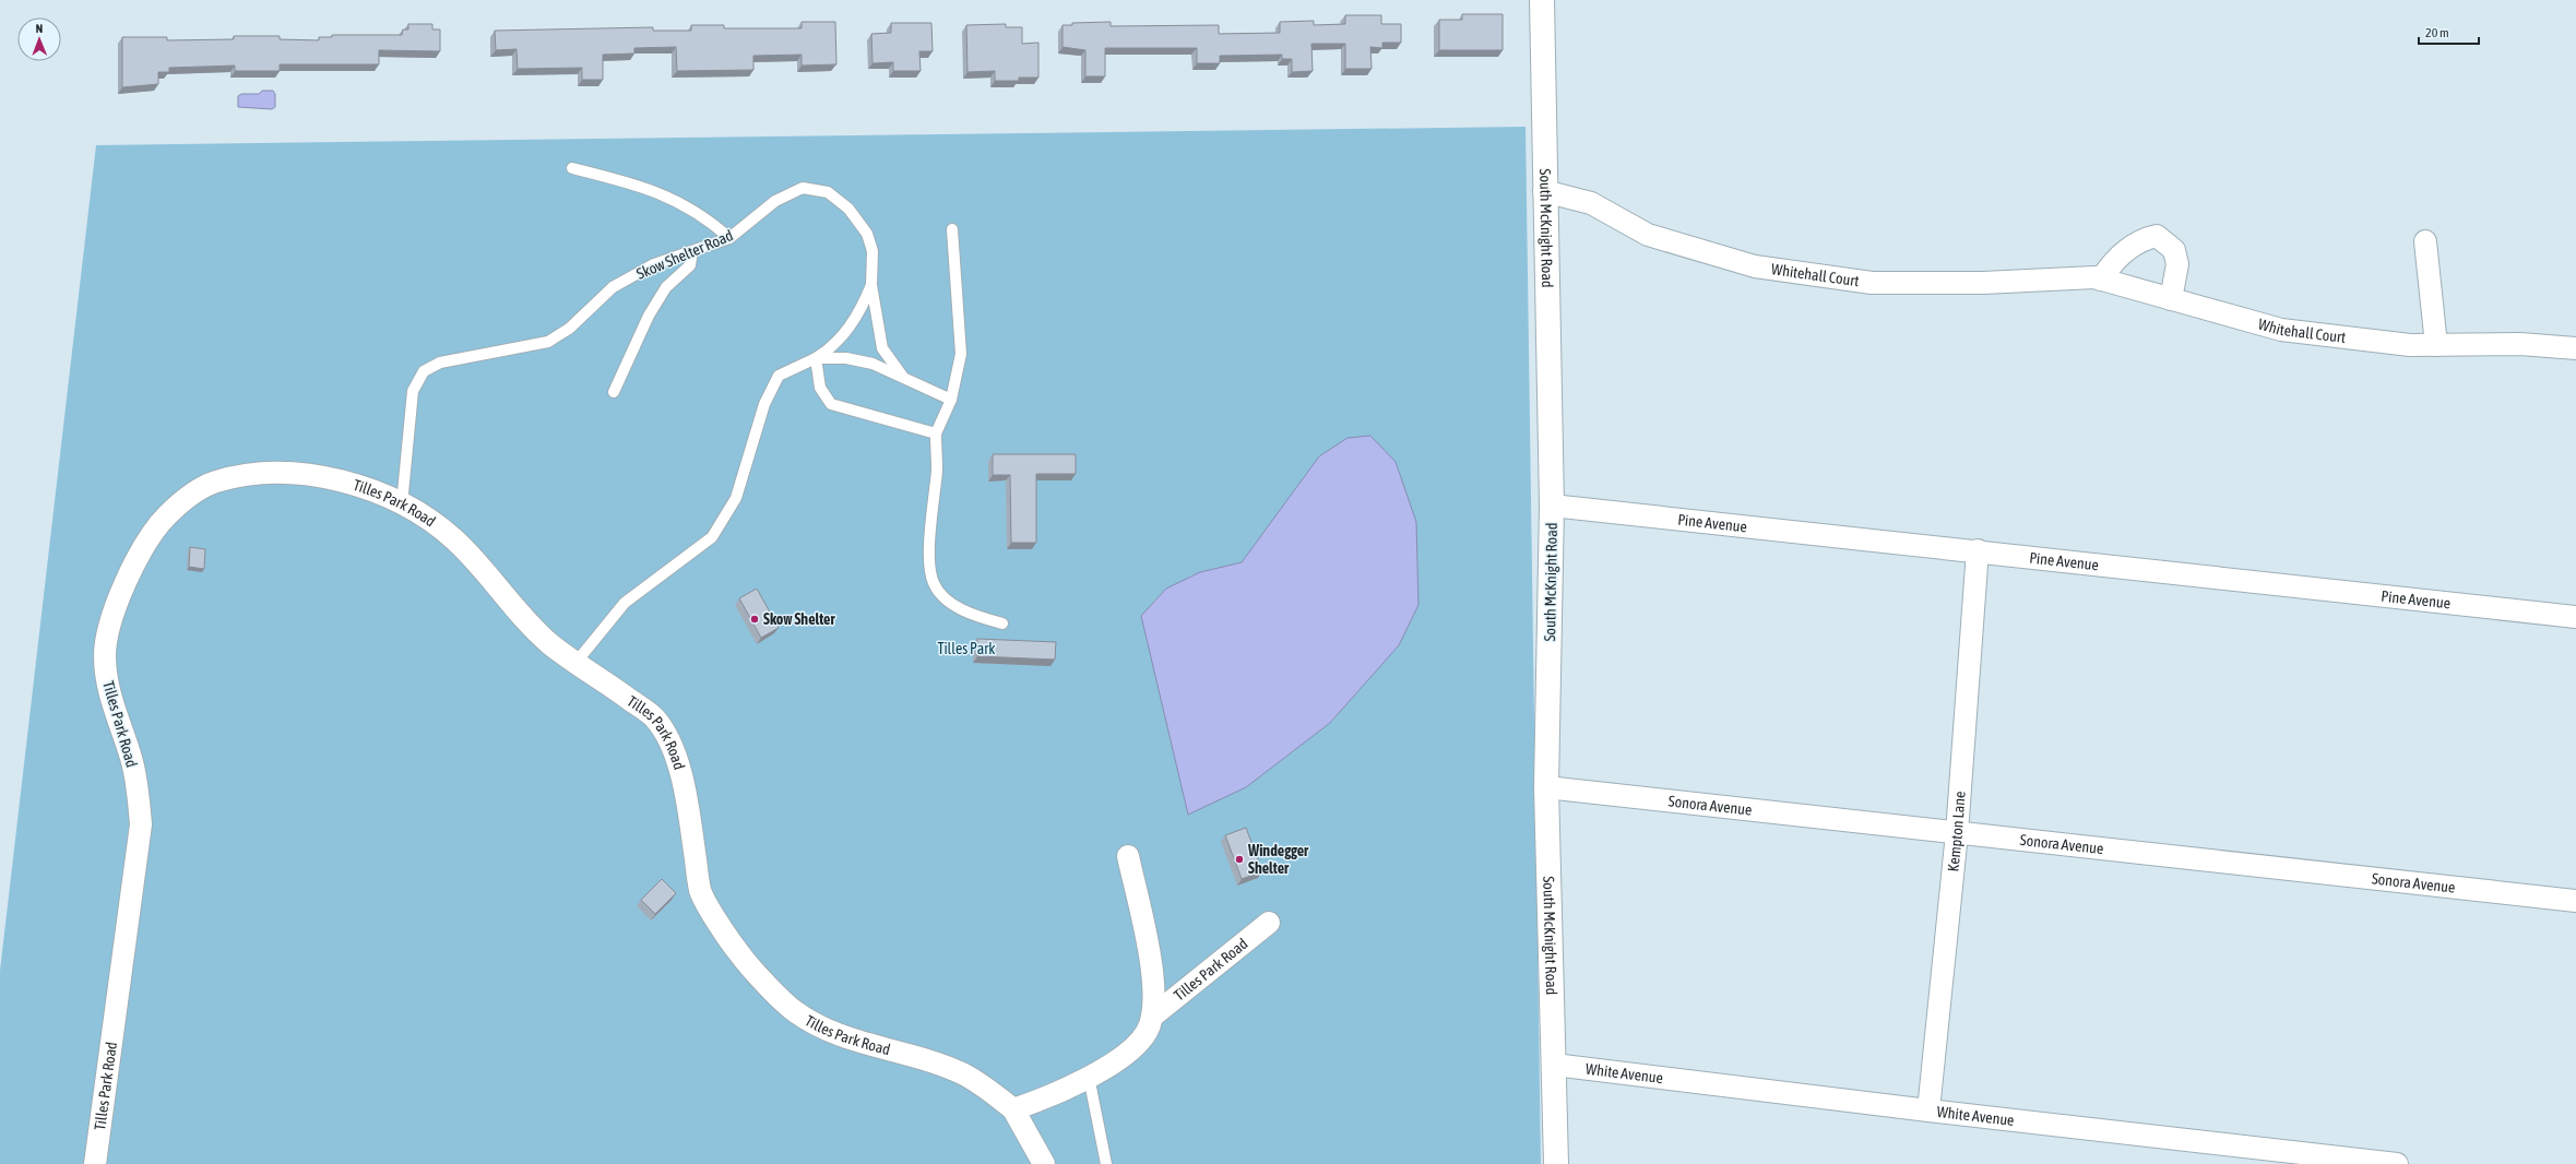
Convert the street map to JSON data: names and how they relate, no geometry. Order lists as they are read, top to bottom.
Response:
{
  "streets": {
    "main road": ["South McKnight Road"],
    "street": [
      "Whitehall Court",
      "Tilles Park Road",
      "Pine Avenue",
      "Sonora Avenue",
      "Kempton Lane",
      "White Avenue"
    ],
    "lane": ["Skow Shelter Road"]
  },
  "crossings": [
    ["South McKnight Road", "Whitehall Court"],
    ["South McKnight Road", "Pine Avenue"],
    ["South McKnight Road", "Sonora Avenue"],
    ["South McKnight Road", "White Avenue"],
    ["Skow Shelter Road", "Tilles Park Road"],
    ["Pine Avenue", "Kempton Lane"],
    ["Sonora Avenue", "Kempton Lane"],
    ["Kempton Lane", "White Avenue"]
  ],
  "parks": ["Tilles Park"],
  "places": ["Skow Shelter", "Windegger Shelter"],
  "scale_bar": "20 m",
  "north": "top"
}
